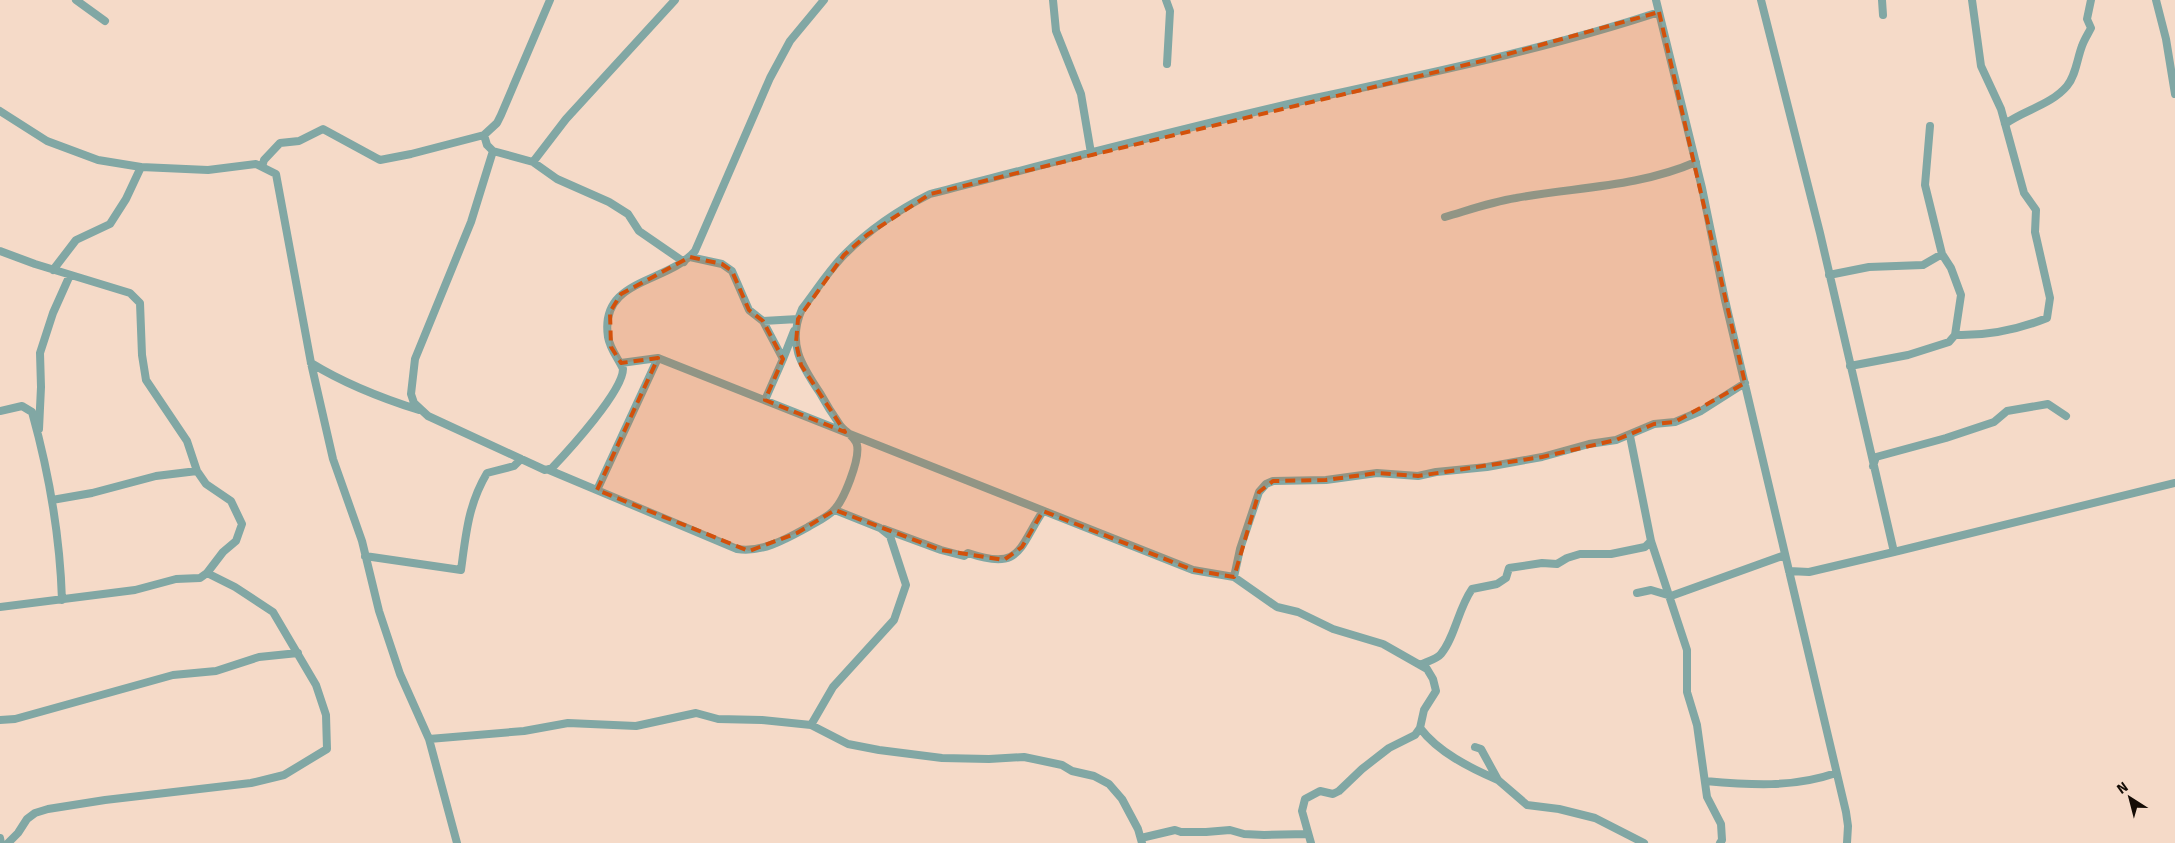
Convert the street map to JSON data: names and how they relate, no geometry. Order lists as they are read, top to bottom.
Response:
{
  "north": "top left"
}
